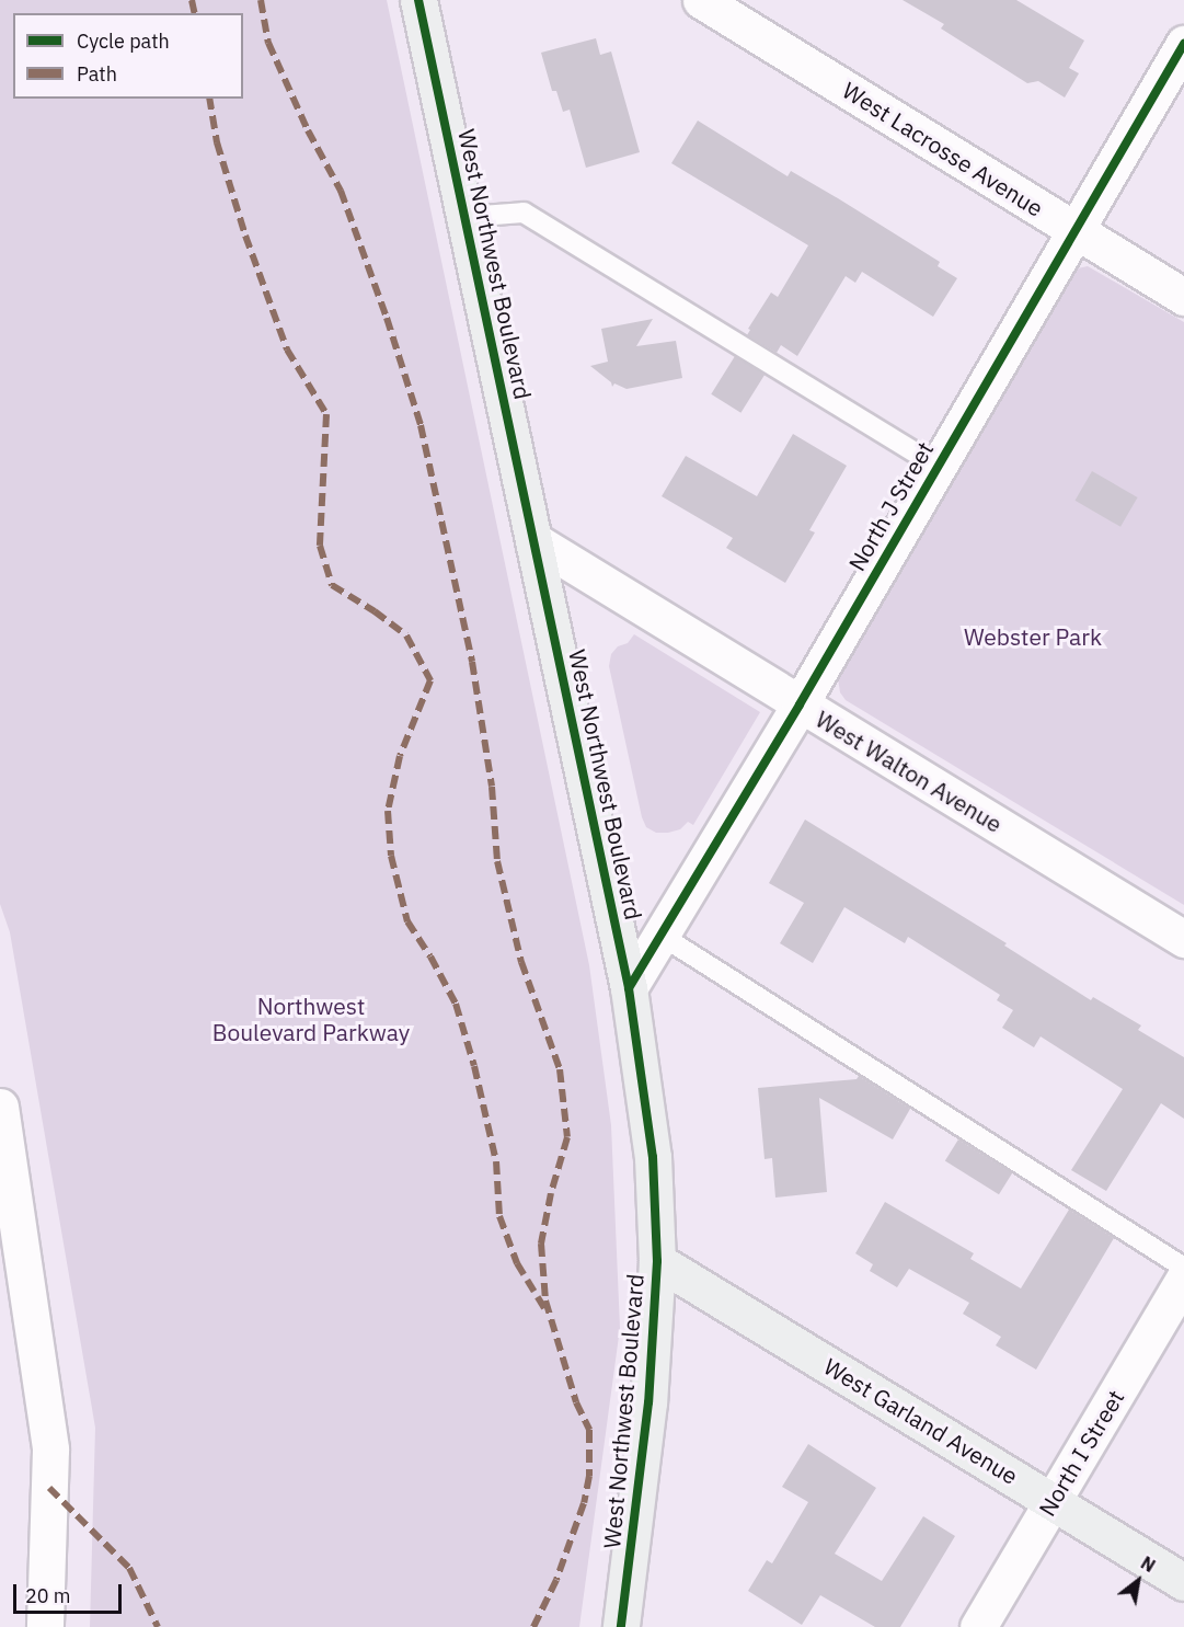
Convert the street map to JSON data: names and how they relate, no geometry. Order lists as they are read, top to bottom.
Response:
{
  "streets": {
    "main road": ["West Northwest Boulevard", "West Garland Avenue"],
    "street": [
      "West Lacrosse Avenue",
      "North J Street",
      "West Walton Avenue",
      "North I Street"
    ]
  },
  "crossings": [
    ["West Lacrosse Avenue", "North J Street"],
    ["West Northwest Boulevard", "North J Street"],
    ["West Northwest Boulevard", "West Walton Avenue"],
    ["West Northwest Boulevard", "West Garland Avenue"],
    ["North J Street", "West Walton Avenue"],
    ["West Garland Avenue", "North I Street"]
  ],
  "parks": ["Webster Park", "Northwest Boulevard Parkway"],
  "legend": ["Cycle path", "Path"],
  "scale_bar": "20 m",
  "north": "top right"
}
